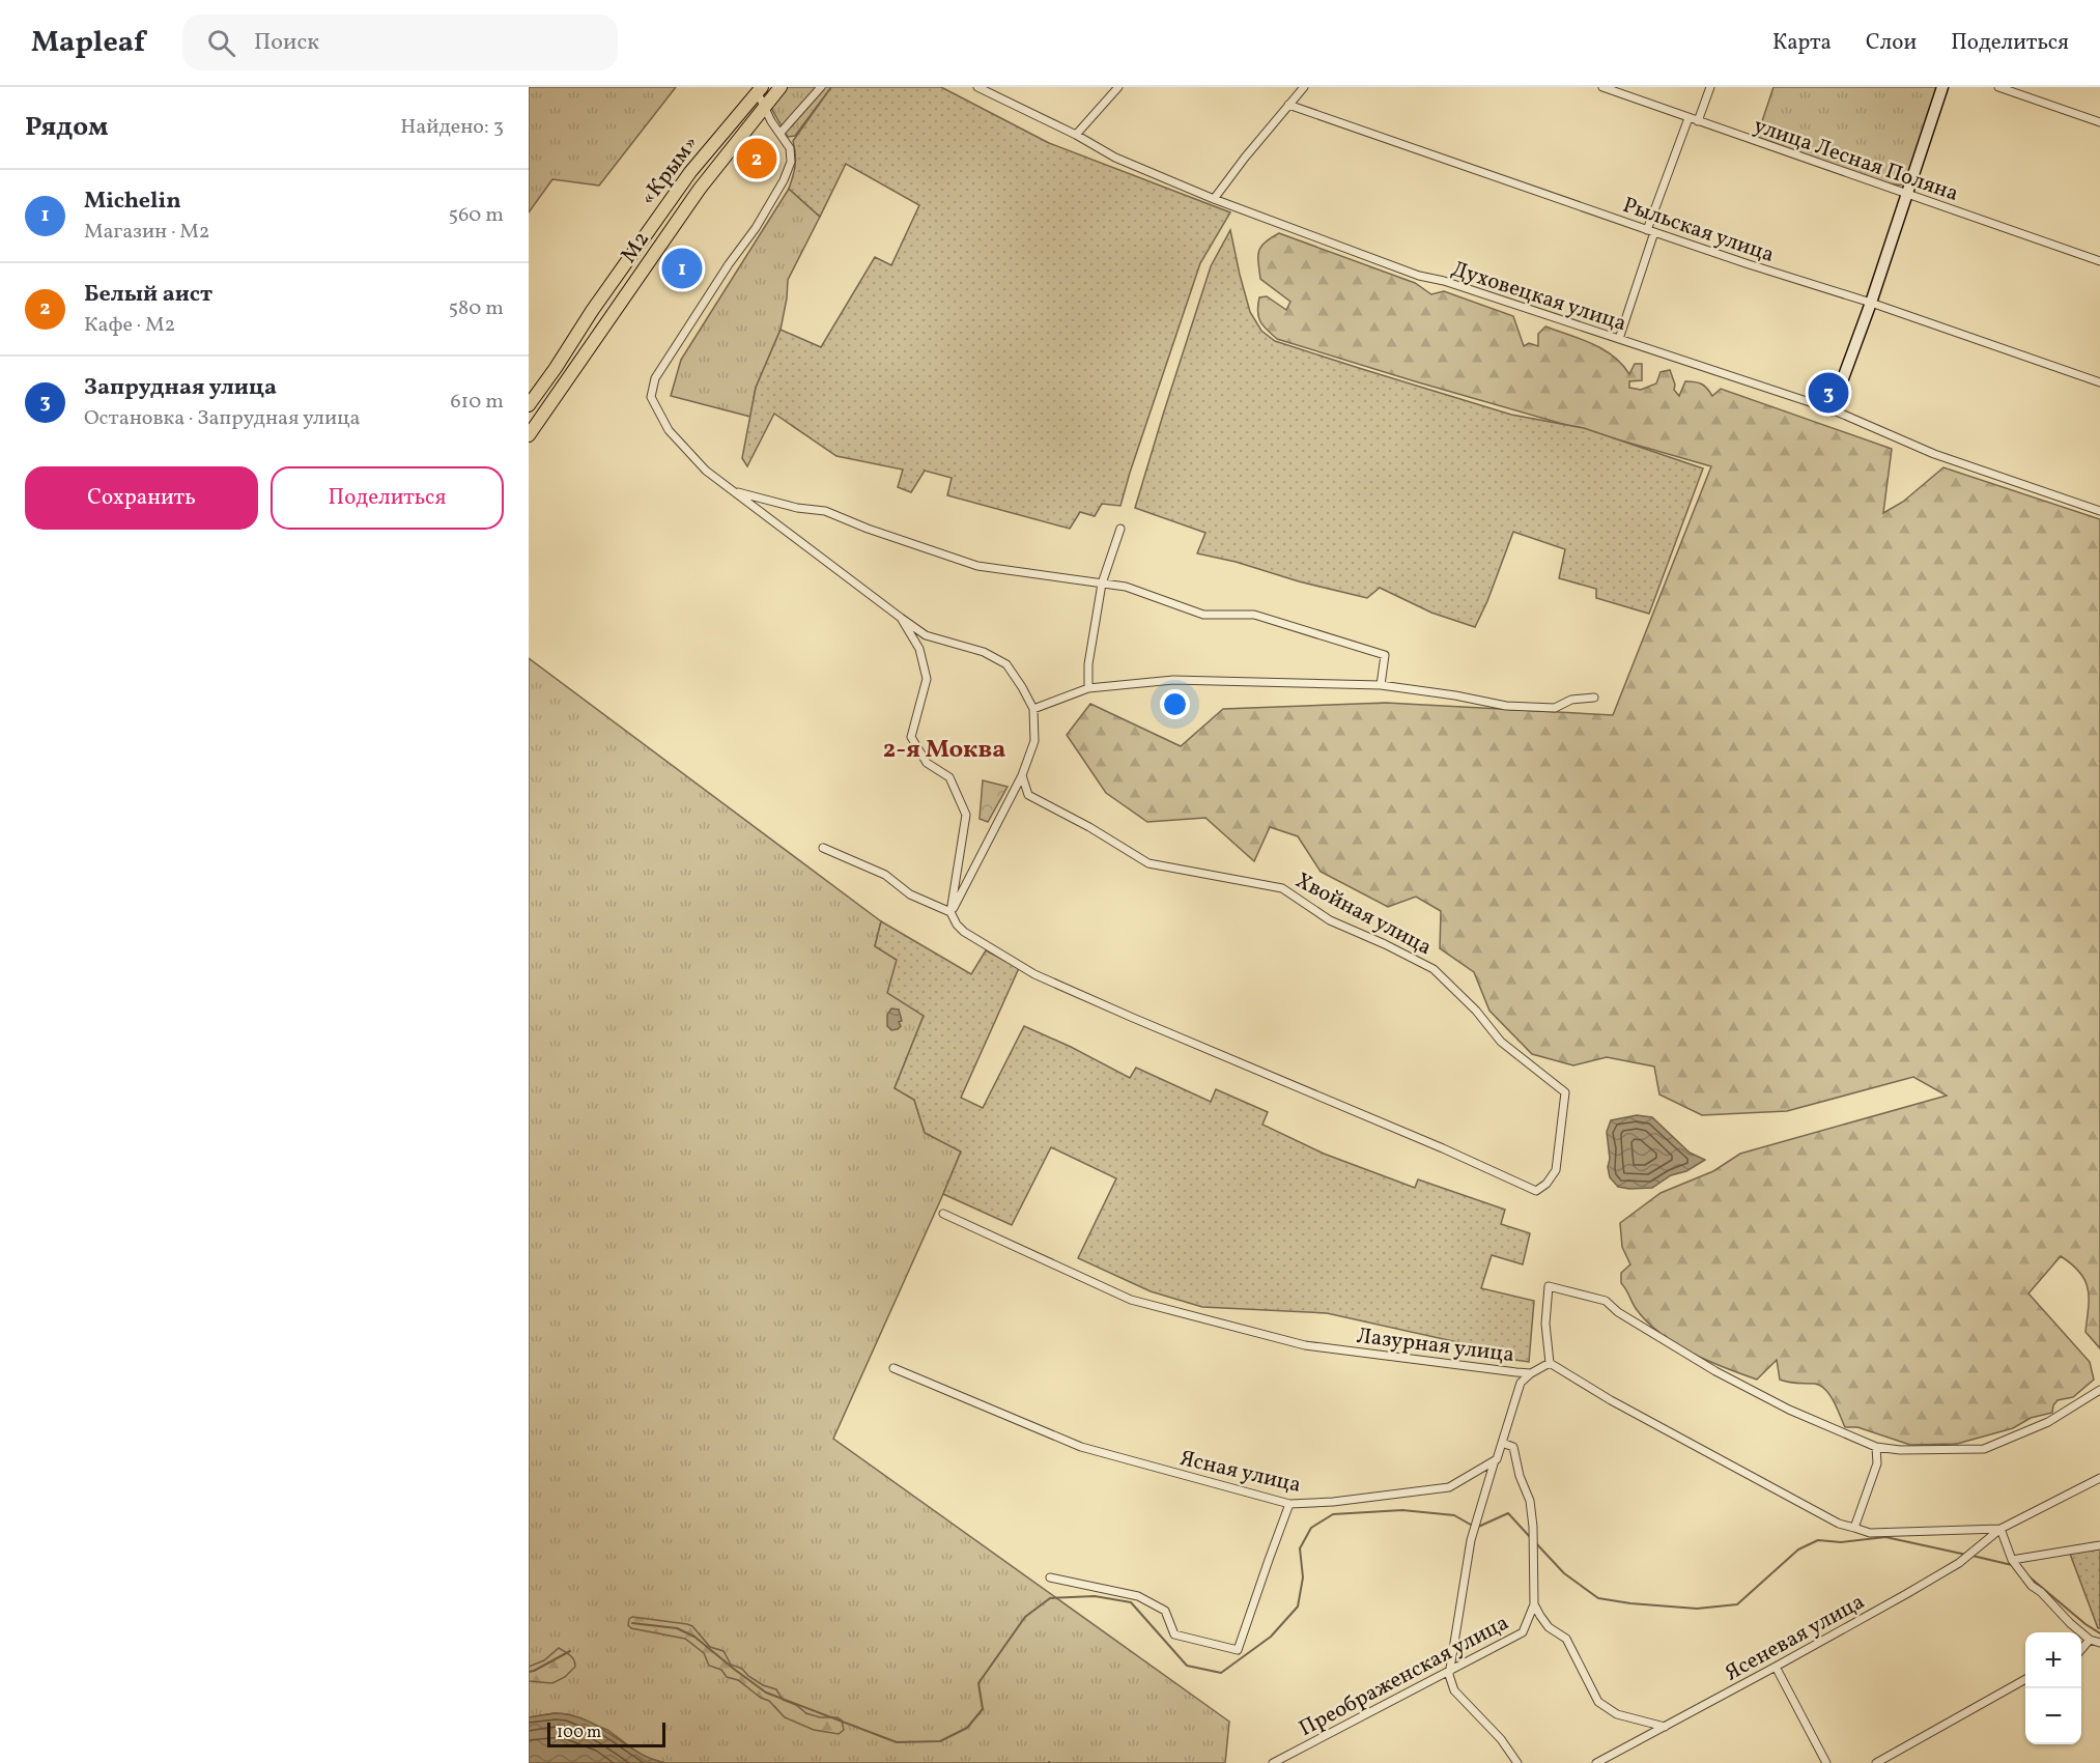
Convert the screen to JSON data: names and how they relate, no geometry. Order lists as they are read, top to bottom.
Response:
{
  "streets": {
    "highway": ["«Крым»", "М2"],
    "street": [
      "улица Лесная Поляна",
      "Рыльская улица",
      "Духовецкая улица",
      "Хвойная улица",
      "Лазурная улица",
      "Ясная улица",
      "Ясеневая улица",
      "Преображенская улица"
    ]
  },
  "districts": ["2-я Моква"],
  "scale_bar": "100 m",
  "page": {
    "header": "Mapleaf",
    "search": "Поиск",
    "nav": ["Карта", "Слои", "Поделиться"],
    "heading": ["Рядом", "Найдено: 3"],
    "pins": ["2", "1", "3"],
    "list": [
      {
        "mark": "1",
        "name": "Michelin",
        "note": "Магазин · М2",
        "value": "560 m"
      },
      {
        "mark": "2",
        "name": "Белый аист",
        "note": "Кафе · М2",
        "value": "580 m"
      },
      {
        "mark": "3",
        "name": "Запрудная улица",
        "note": "Остановка · Запрудная улица",
        "value": "610 m"
      }
    ],
    "buttons": ["Сохранить", "Поделиться"],
    "map_buttons": ["+", "−"],
    "scale": "100 m"
  }
}
